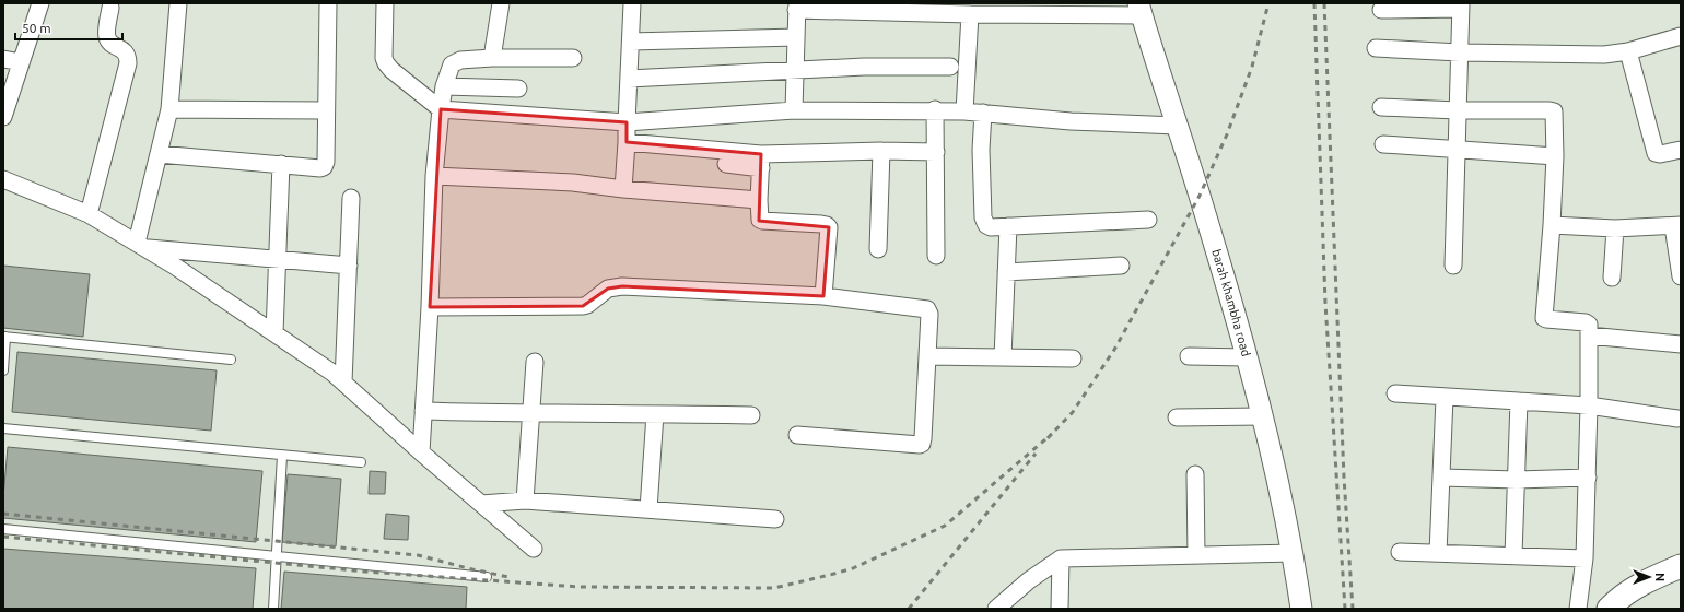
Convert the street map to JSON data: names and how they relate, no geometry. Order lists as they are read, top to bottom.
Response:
{
  "streets": {
    "street": ["barah khambha road"]
  },
  "scale_bar": "50 m",
  "north": "right"
}
